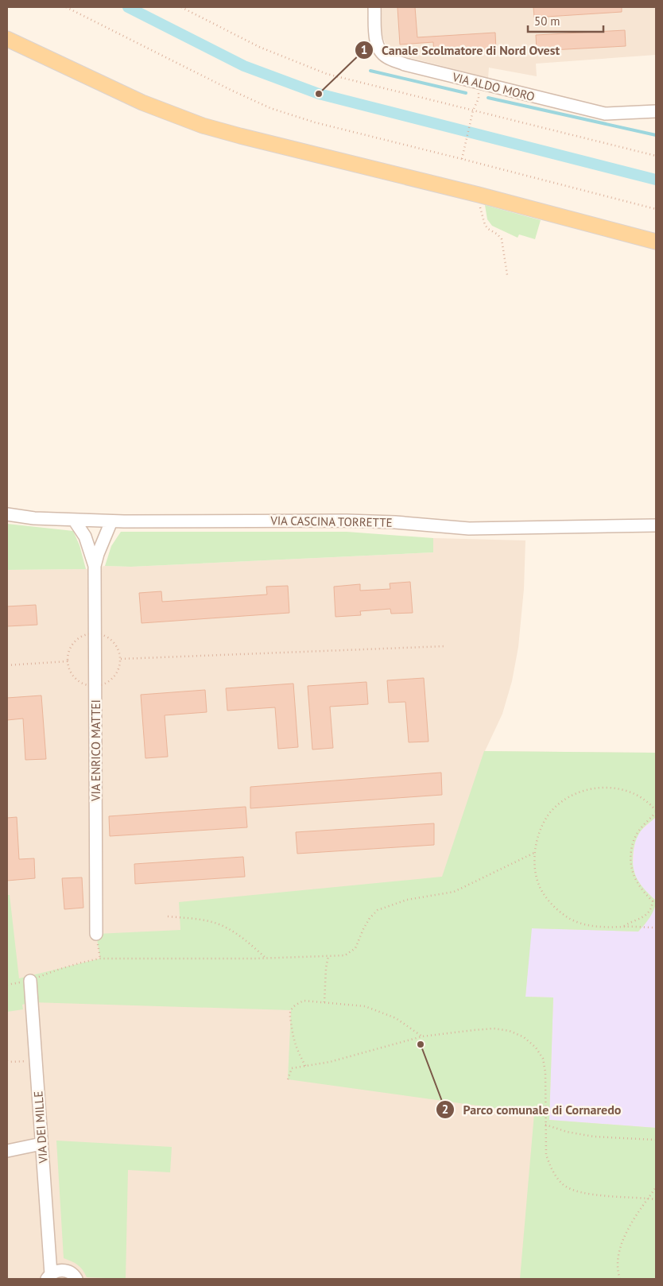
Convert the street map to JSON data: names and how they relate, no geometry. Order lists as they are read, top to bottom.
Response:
{
  "streets": {
    "street": [
      "VIA ALDO MORO",
      "VIA CASCINA TORRETTE",
      "VIA ENRICO MATTEI",
      "VIA DEI MILLE"
    ]
  },
  "crossings": [
    ["VIA CASCINA TORRETTE", "VIA ENRICO MATTEI"]
  ],
  "places": ["Canale Scolmatore di Nord Ovest", "Parco comunale di Cornaredo"],
  "scale_bar": "50 m"
}
